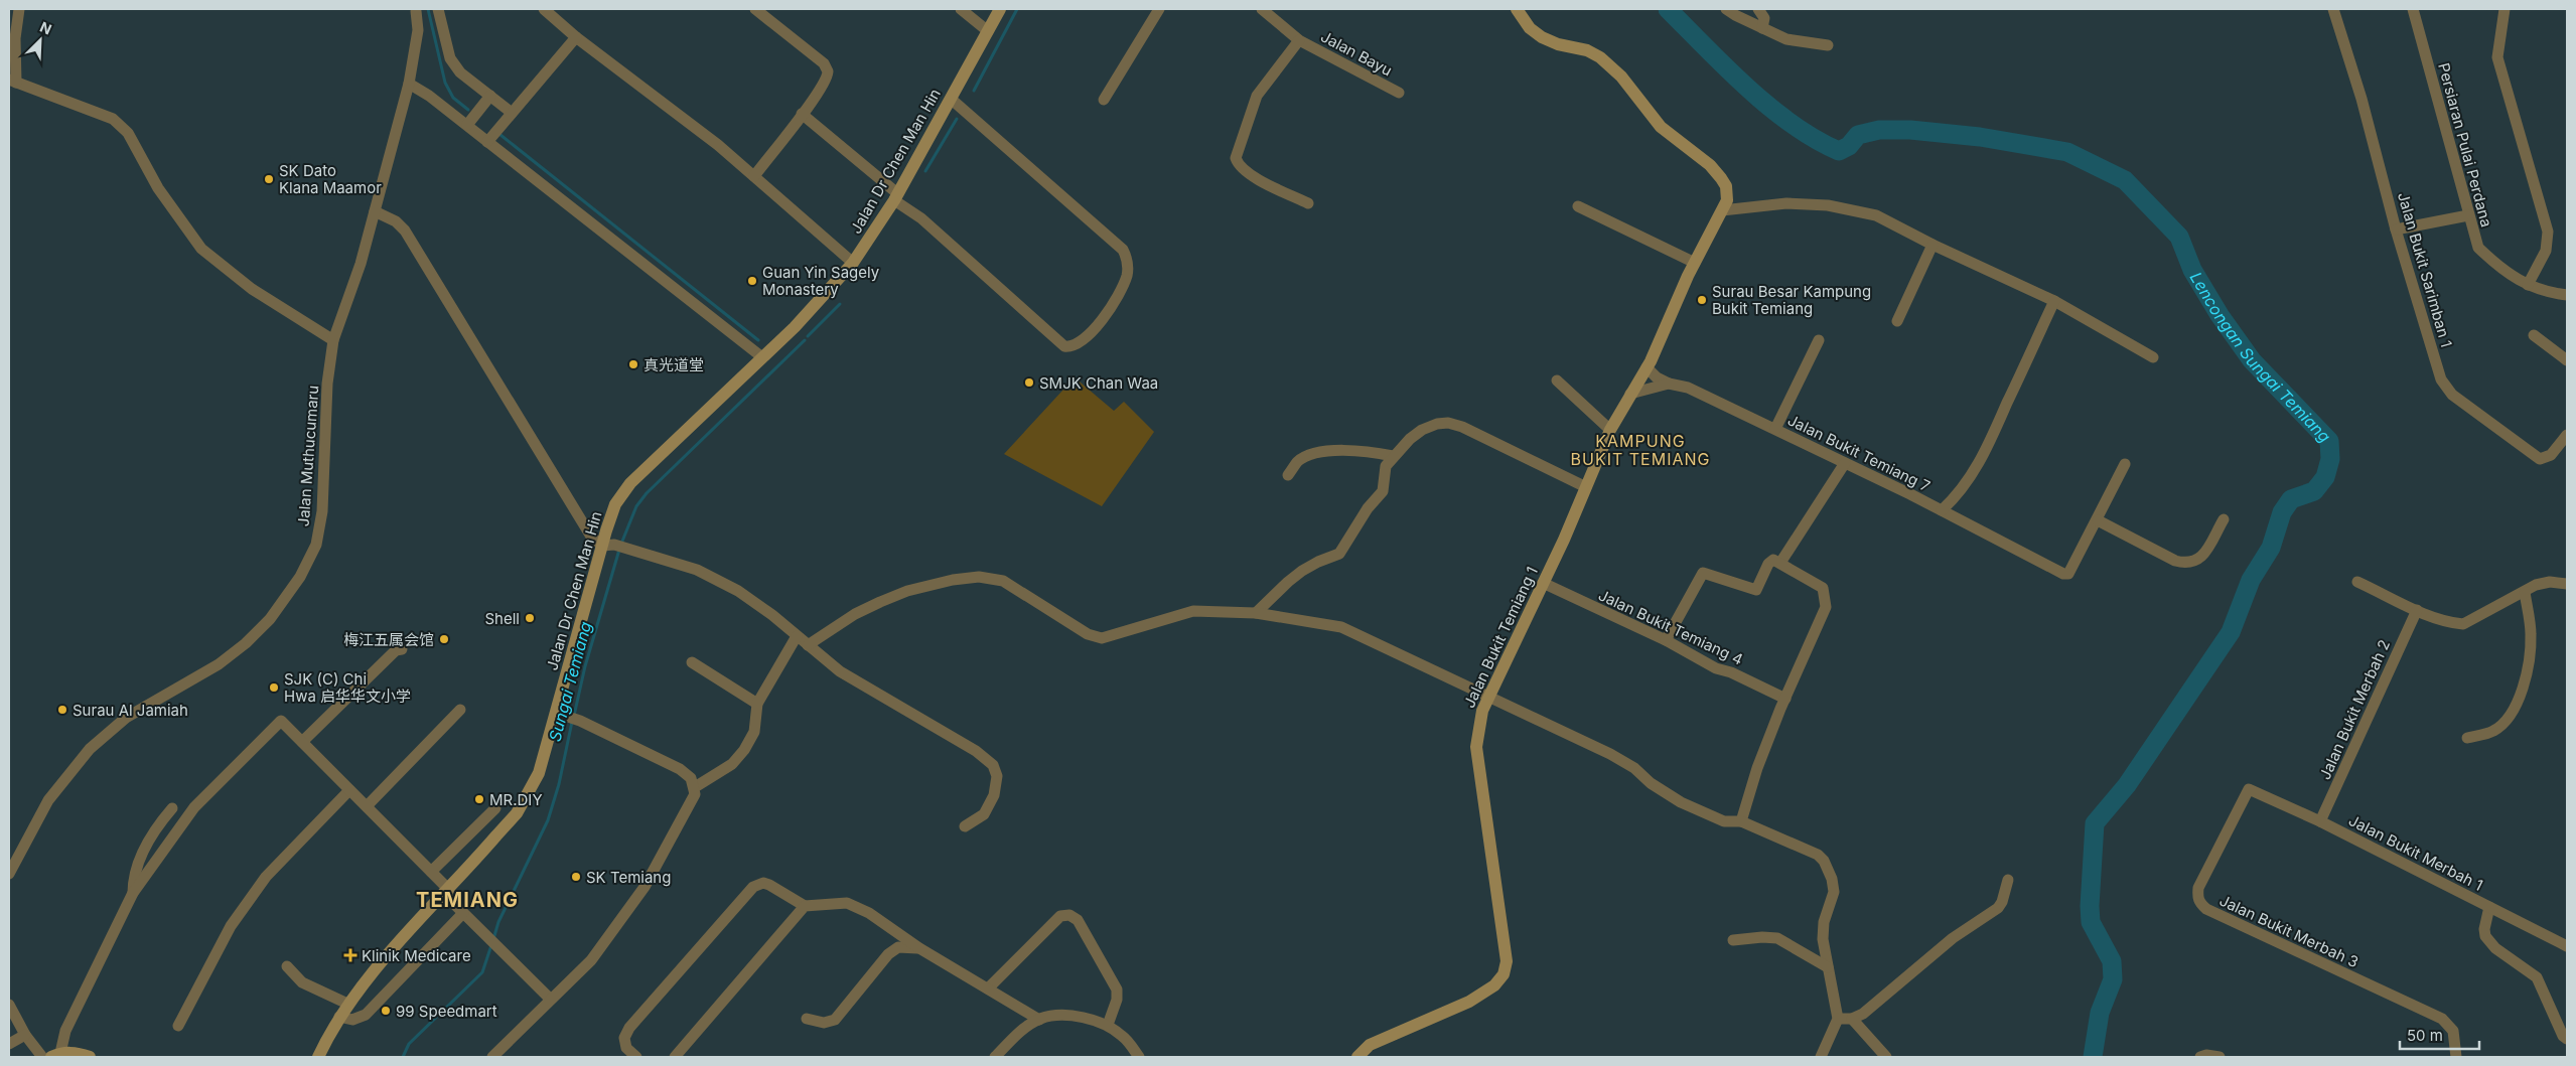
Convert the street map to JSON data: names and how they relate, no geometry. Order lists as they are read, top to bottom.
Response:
{
  "streets": {
    "street": [
      "Jalan Bayu",
      "Persiaran Pulai Perdana",
      "Jalan Dr Chen Man Hin",
      "Jalan Bukit Sarimban 1",
      "Jalan Bukit Temiang 7",
      "Jalan Muthucumaru",
      "Jalan Bukit Temiang 4",
      "Jalan Bukit Temiang 1",
      "Jalan Bukit Merbah 2",
      "Jalan Bukit Merbah 1",
      "Jalan Bukit Merbah 3"
    ]
  },
  "crossings": [
    ["Jalan Bukit Temiang 7", "Jalan Bukit Temiang 1"],
    ["Jalan Bukit Temiang 4", "Jalan Bukit Temiang 1"],
    ["Jalan Bukit Merbah 2", "Jalan Bukit Merbah 1"],
    ["Jalan Bukit Merbah 1", "Jalan Bukit Merbah 3"]
  ],
  "districts": ["KAMPUNG BUKIT TEMIANG", "TEMIANG"],
  "water": ["Lencongan Sungai Temiang", "Sungai Temiang"],
  "places": {
    "other": [
      "SK Dato Klana Maamor",
      "Guan Yin Sagely Monastery",
      "Surau Besar Kampung Bukit Temiang",
      "真光道堂",
      "SMJK Chan Waa",
      "Shell",
      "梅江五属会馆",
      "SJK (C) Chi Hwa 启华华文小学",
      "Surau Al Jamiah",
      "MR.DIY",
      "SK Temiang",
      "99 Speedmart"
    ],
    "health": ["Klinik Medicare"]
  },
  "scale_bar": "50 m",
  "north": "top right"
}
